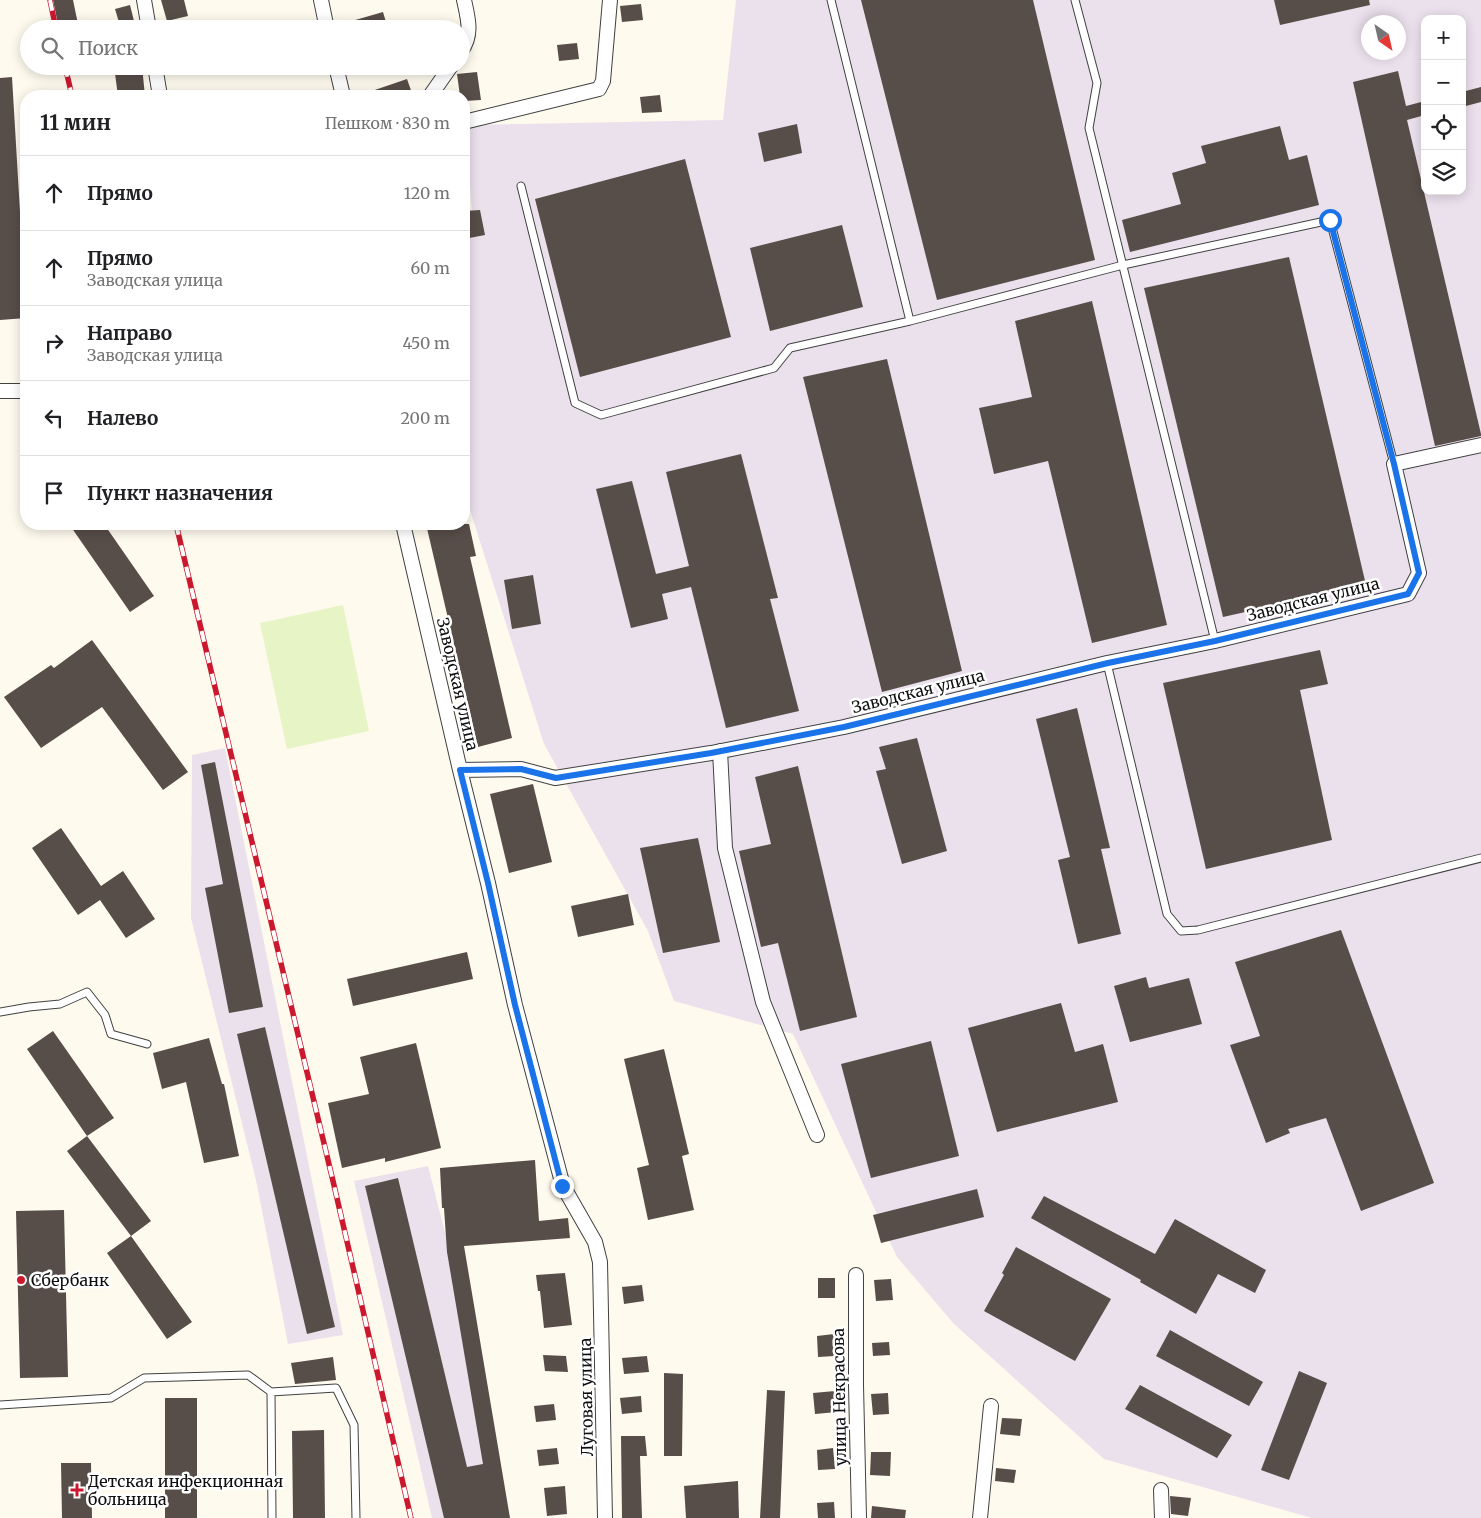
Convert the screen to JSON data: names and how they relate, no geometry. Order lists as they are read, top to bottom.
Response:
{
  "streets": {
    "street": ["Заводская улица", "Луговая улица", "улица Некрасова"]
  },
  "crossings": [
    ["Заводская улица", "Луговая улица"]
  ],
  "places": {
    "other": ["Сбербанк"],
    "health": ["Детская инфекционная больница"]
  },
  "north": "bottom right",
  "page": {
    "map_buttons": ["+", "−"],
    "search": "Поиск",
    "heading": ["11 мин", "Пешком · 830 m"],
    "list": [
      ["Прямо", "120 m"],
      ["Прямо", "Заводская улица", "60 m"],
      ["Направо", "Заводская улица", "450 m"],
      ["Налево", "200 m"],
      "Пункт назначения"
    ]
  }
}
